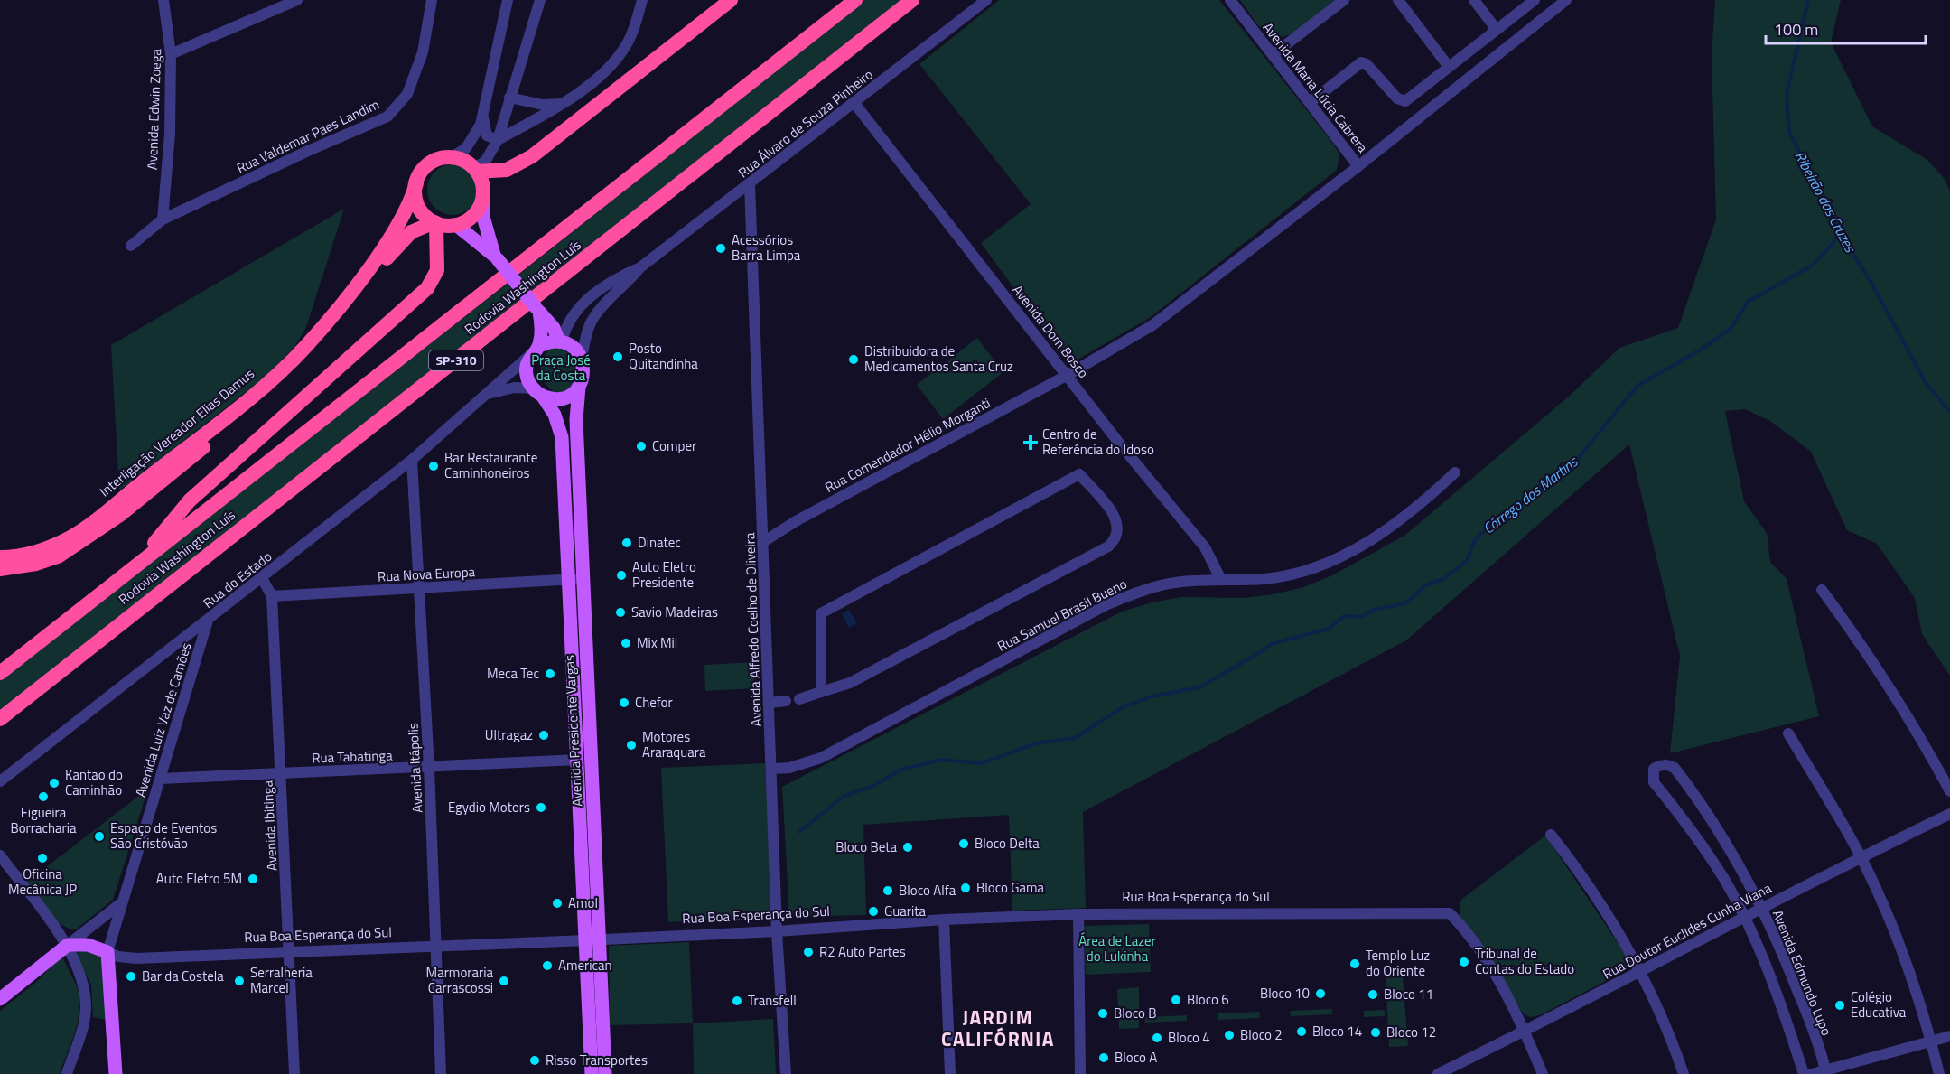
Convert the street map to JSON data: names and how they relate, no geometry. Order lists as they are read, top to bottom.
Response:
{
  "streets": {
    "highway": ["Rodovia Washington Luís", "SP-310", "Interligação Vereador Elias Damus"],
    "main road": ["Avenida Presidente Vargas", "Rua Boa Esperança do Sul"],
    "street": [
      "Avenida Maria Lúcia Cabrera",
      "Avenida Edwin Zoega",
      "Rua Álvaro de Souza Pinheiro",
      "Rua Valdemar Paes Landim",
      "Avenida Dom Bosco",
      "Rua Comendador Hélio Morganti",
      "Rua Nova Europa",
      "Rua do Estado",
      "Rua Samuel Brasil Bueno",
      "Avenida Alfredo Coelho de Oliveira",
      "Avenida Luiz Vaz de Camões",
      "Rua Tabatinga",
      "Avenida Itápolis",
      "Avenida Ibitinga",
      "Rua Doutor Euclides Cunha Viana",
      "Avenida Edmundo Lupo"
    ]
  },
  "crossings": [
    ["Avenida Maria Lúcia Cabrera", "Rua Comendador Hélio Morganti"],
    ["Avenida Edwin Zoega", "Rua Valdemar Paes Landim"],
    ["Rua Álvaro de Souza Pinheiro", "Avenida Dom Bosco"],
    ["Rua Álvaro de Souza Pinheiro", "Rua do Estado"],
    ["Rua Álvaro de Souza Pinheiro", "Avenida Alfredo Coelho de Oliveira"],
    ["Rua Álvaro de Souza Pinheiro", "Avenida Presidente Vargas"],
    ["Avenida Dom Bosco", "Rua Comendador Hélio Morganti"],
    ["Avenida Dom Bosco", "Rua Samuel Brasil Bueno"],
    ["Rua Comendador Hélio Morganti", "Avenida Alfredo Coelho de Oliveira"],
    ["Rua Nova Europa", "Avenida Presidente Vargas"],
    ["Rua Nova Europa", "Avenida Itápolis"],
    ["Rua Nova Europa", "Avenida Ibitinga"],
    ["Rua do Estado", "Avenida Luiz Vaz de Camões"],
    ["Rua do Estado", "Avenida Presidente Vargas"],
    ["Rua do Estado", "Avenida Itápolis"],
    ["Rua do Estado", "Avenida Ibitinga"],
    ["Rua Samuel Brasil Bueno", "Avenida Alfredo Coelho de Oliveira"],
    ["Avenida Alfredo Coelho de Oliveira", "Rua Boa Esperança do Sul"],
    ["Avenida Luiz Vaz de Camões", "Rua Tabatinga"],
    ["Avenida Luiz Vaz de Camões", "Rua Boa Esperança do Sul"],
    ["Avenida Presidente Vargas", "Rua Tabatinga"],
    ["Avenida Presidente Vargas", "Rua Boa Esperança do Sul"],
    ["Rua Tabatinga", "Avenida Itápolis"],
    ["Rua Tabatinga", "Avenida Ibitinga"],
    ["Avenida Itápolis", "Rua Boa Esperança do Sul"],
    ["Avenida Ibitinga", "Rua Boa Esperança do Sul"],
    ["Rua Boa Esperança do Sul", "Rua Doutor Euclides Cunha Viana"],
    ["Rua Doutor Euclides Cunha Viana", "Avenida Edmundo Lupo"]
  ],
  "districts": ["JARDIM CALIFÓRNIA"],
  "water": ["Ribeirão das Cruzes", "Córrego dos Martins"],
  "parks": ["Praça José da Costa", "Área de Lazer do Lukinha"],
  "places": {
    "other": [
      "Acessórios Barra Limpa",
      "Posto Quitandinha",
      "Distribuidora de Medicamentos Santa Cruz",
      "Comper",
      "Bar Restaurante Caminhoneiros",
      "Dinatec",
      "Auto Eletro Presidente",
      "Savio Madeiras",
      "Mix Mil",
      "Meca Tec",
      "Chefor",
      "Ultragaz",
      "Motores Araraquara",
      "Kantão do Caminhão",
      "Figueira Borracharia",
      "Egydio Motors",
      "Espaço de Eventos São Cristóvão",
      "Bloco Delta",
      "Bloco Beta",
      "Oficina Mecânica JP",
      "Auto Eletro 5M",
      "Bloco Gama",
      "Bloco Alfa",
      "Amol",
      "Guarita",
      "R2 Auto Partes",
      "Tribunal de Contas do Estado",
      "Templo Luz do Oriente",
      "American",
      "Bar da Costela",
      "Serralheria Marcel",
      "Marmoraria Carrascossi",
      "Bloco 10",
      "Bloco 11",
      "Bloco 6",
      "Transfell",
      "Colégio Educativa",
      "Bloco B",
      "Bloco 14",
      "Bloco 12",
      "Bloco 2",
      "Bloco 4",
      "Bloco A",
      "Risso Transportes"
    ],
    "health": ["Centro de Referência do Idoso"]
  },
  "scale_bar": "100 m"
}
